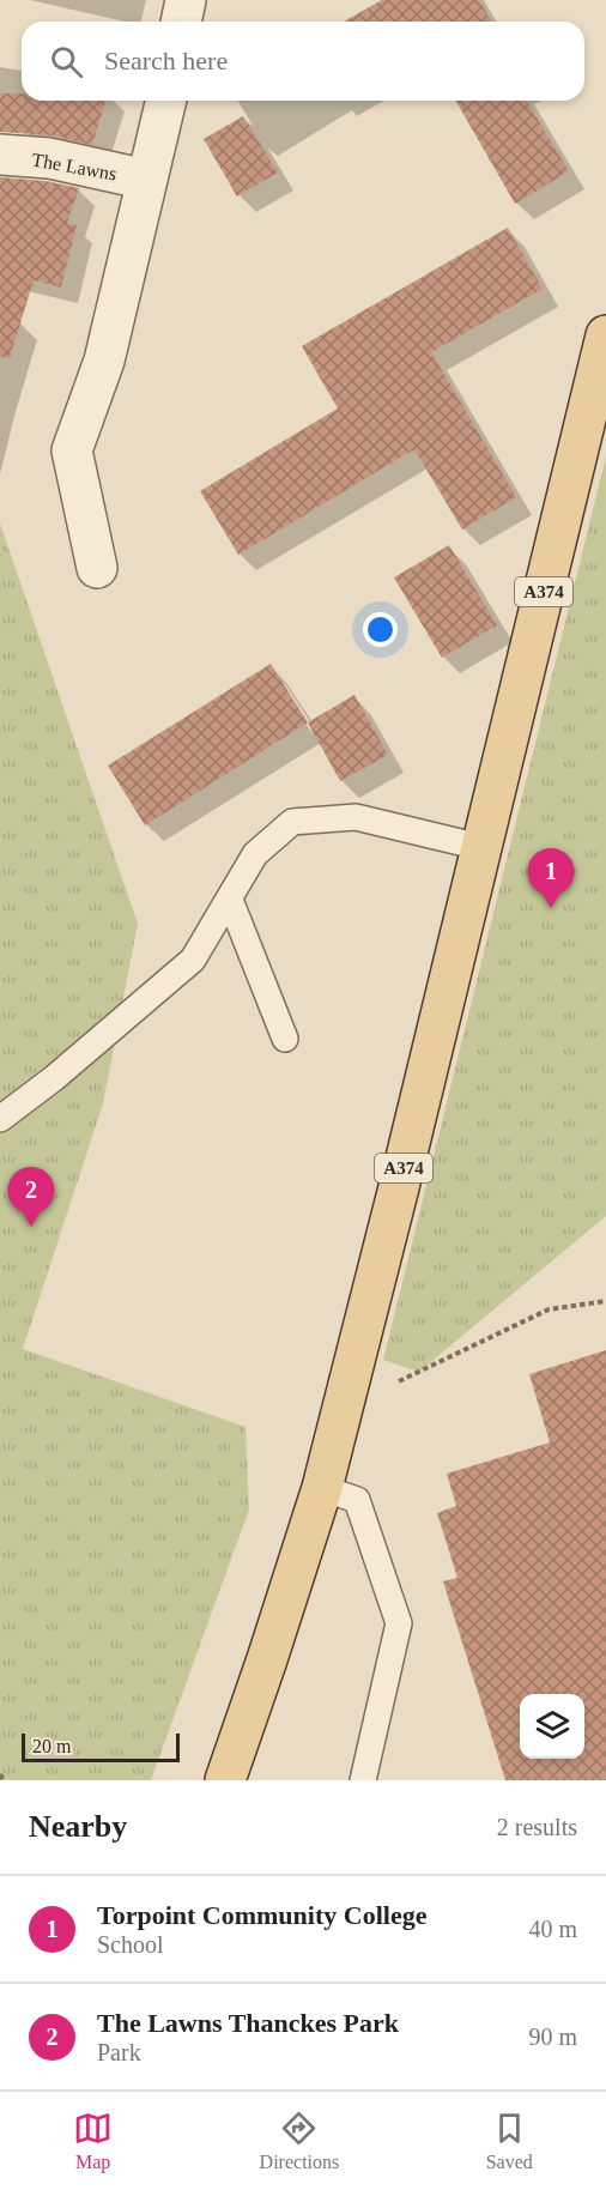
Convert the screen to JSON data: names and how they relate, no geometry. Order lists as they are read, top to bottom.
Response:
{
  "streets": {
    "main road": ["A374"],
    "street": ["The Lawns"]
  },
  "scale_bar": "20 m",
  "page": {
    "search": "Search here",
    "pins": ["1", "2"],
    "scale": "20 m",
    "heading": ["Nearby", "2 results"],
    "list": [
      {
        "mark": "1",
        "name": "Torpoint Community College",
        "note": "School",
        "value": "40 m"
      },
      {
        "mark": "2",
        "name": "The Lawns Thanckes Park",
        "note": "Park",
        "value": "90 m"
      }
    ],
    "nav": ["Map", "Directions", "Saved"]
  }
}
